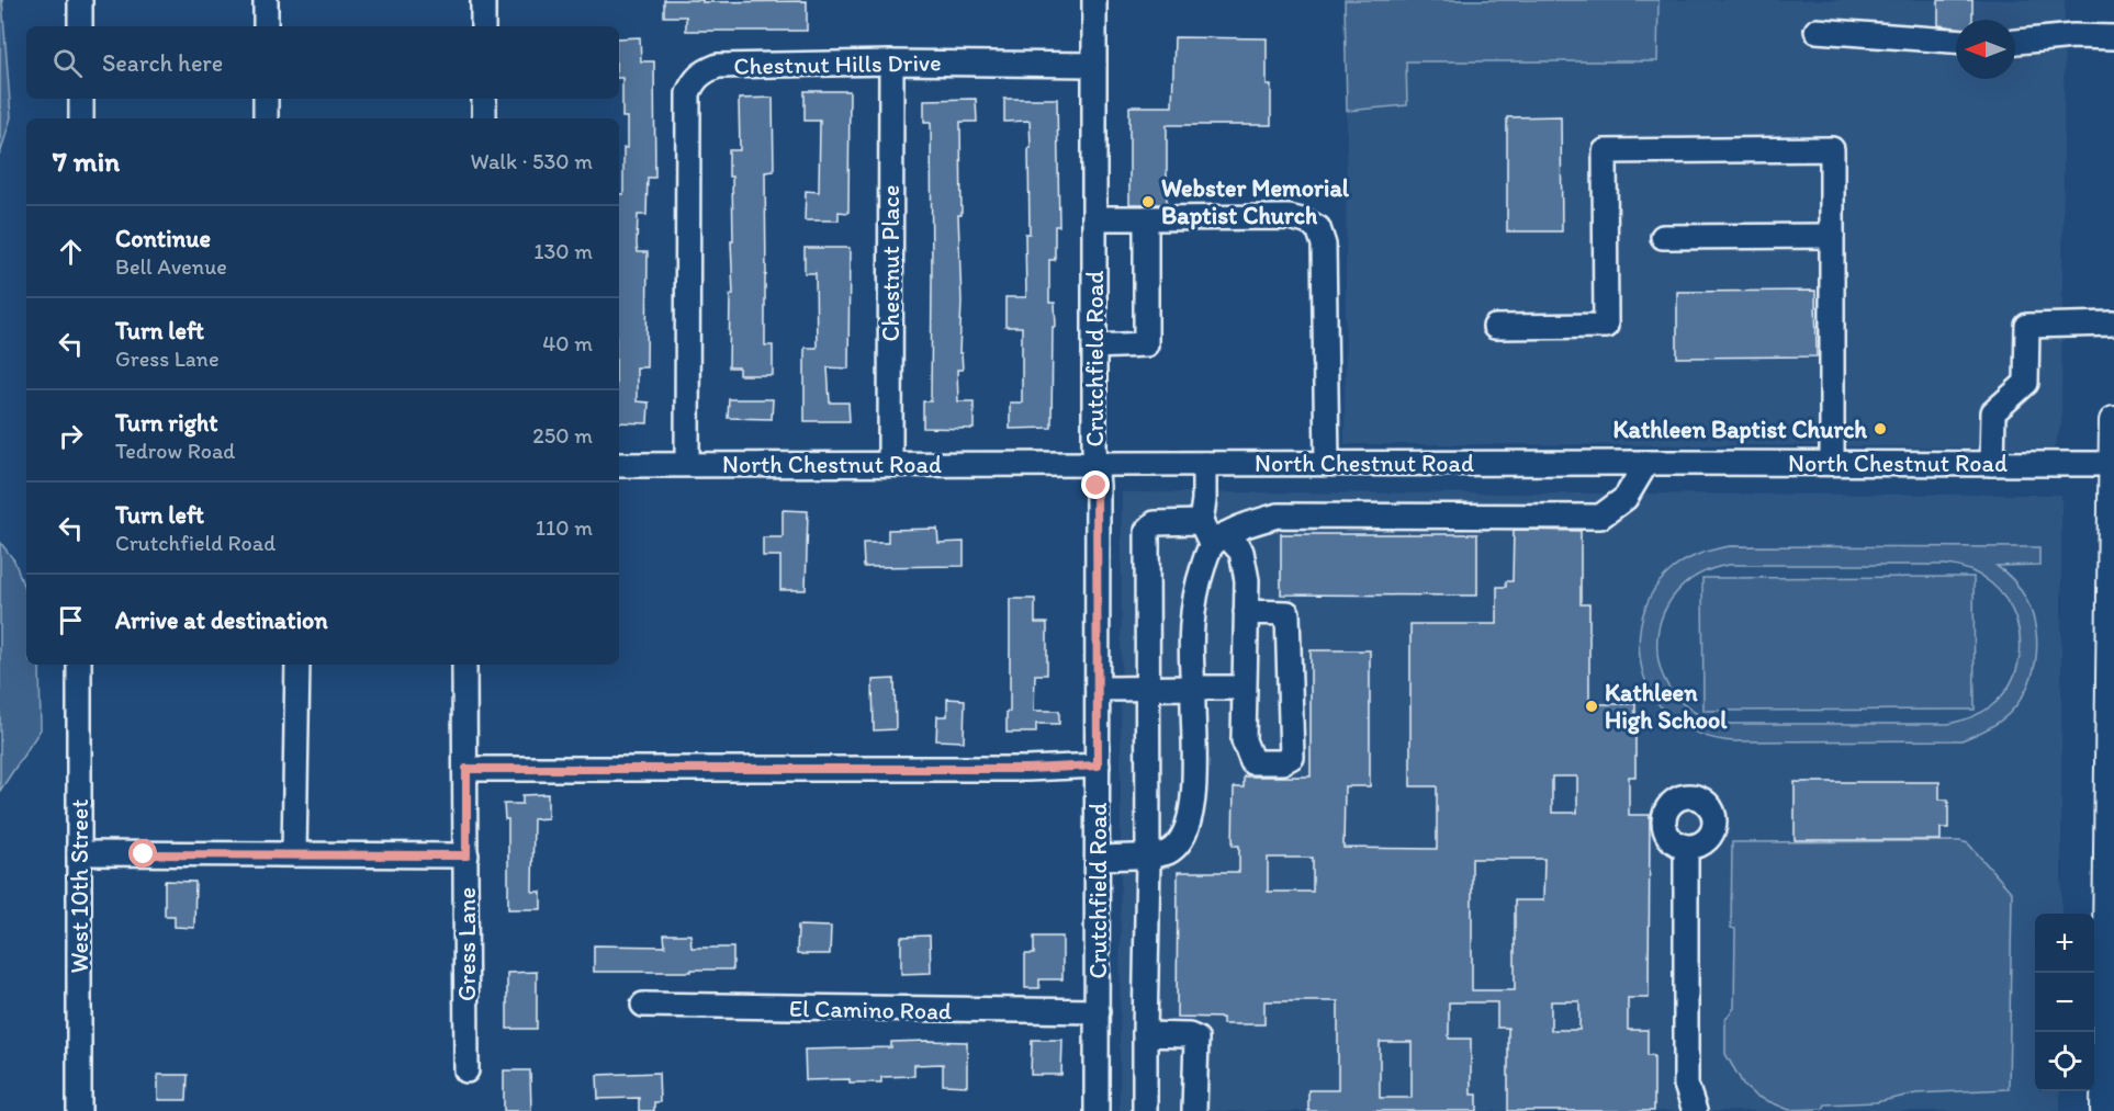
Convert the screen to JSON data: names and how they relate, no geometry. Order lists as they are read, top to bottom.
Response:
{
  "streets": {
    "street": [
      "Chestnut Hills Drive",
      "Chestnut Place",
      "Crutchfield Road",
      "North Chestnut Road",
      "West 10th Street",
      "Gress Lane",
      "El Camino Road"
    ]
  },
  "crossings": [
    ["Chestnut Hills Drive", "Chestnut Place"],
    ["Chestnut Hills Drive", "Crutchfield Road"],
    ["Chestnut Hills Drive", "North Chestnut Road"],
    ["Chestnut Place", "North Chestnut Road"],
    ["Crutchfield Road", "North Chestnut Road"],
    ["Crutchfield Road", "El Camino Road"]
  ],
  "places": ["Webster Memorial Baptist Church", "Kathleen Baptist Church", "Kathleen High School"],
  "north": "left",
  "page": {
    "search": "Search here",
    "heading": ["7 min", "Walk · 530 m"],
    "list": [
      ["Continue", "Bell Avenue", "130 m"],
      ["Turn left", "Gress Lane", "40 m"],
      ["Turn right", "Tedrow Road", "250 m"],
      ["Turn left", "Crutchfield Road", "110 m"],
      "Arrive at destination"
    ],
    "map_buttons": ["+", "−"]
  }
}
